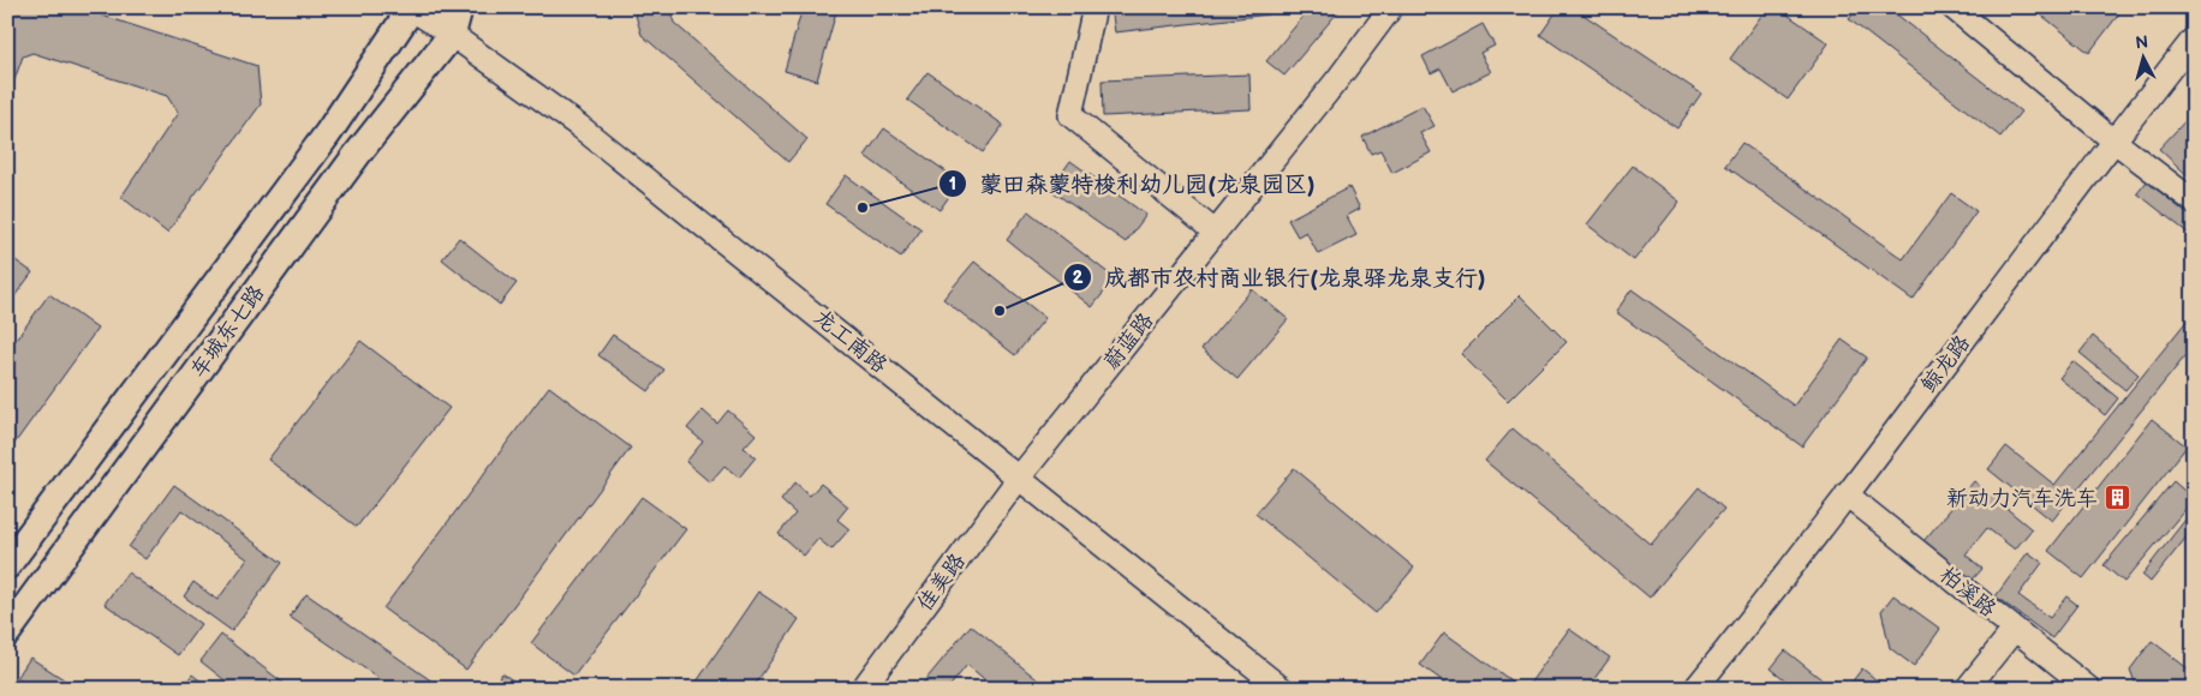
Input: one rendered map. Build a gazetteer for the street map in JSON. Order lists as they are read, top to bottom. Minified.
{"streets":{"main road":["车城东七路"],"street":["龙工南路","蔚蓝路","鲸龙路","佳美路","柏溪路"]},"crossings":[["车城东七路","龙工南路"],["龙工南路","蔚蓝路"],["龙工南路","佳美路"],["蔚蓝路","佳美路"],["鲸龙路","柏溪路"]],"places":{"other":["蒙田森蒙特梭利幼儿园(龙泉园区)","成都市农村商业银行(龙泉驿龙泉支行)"],"building":["新动力汽车洗车"]},"north":"top"}
